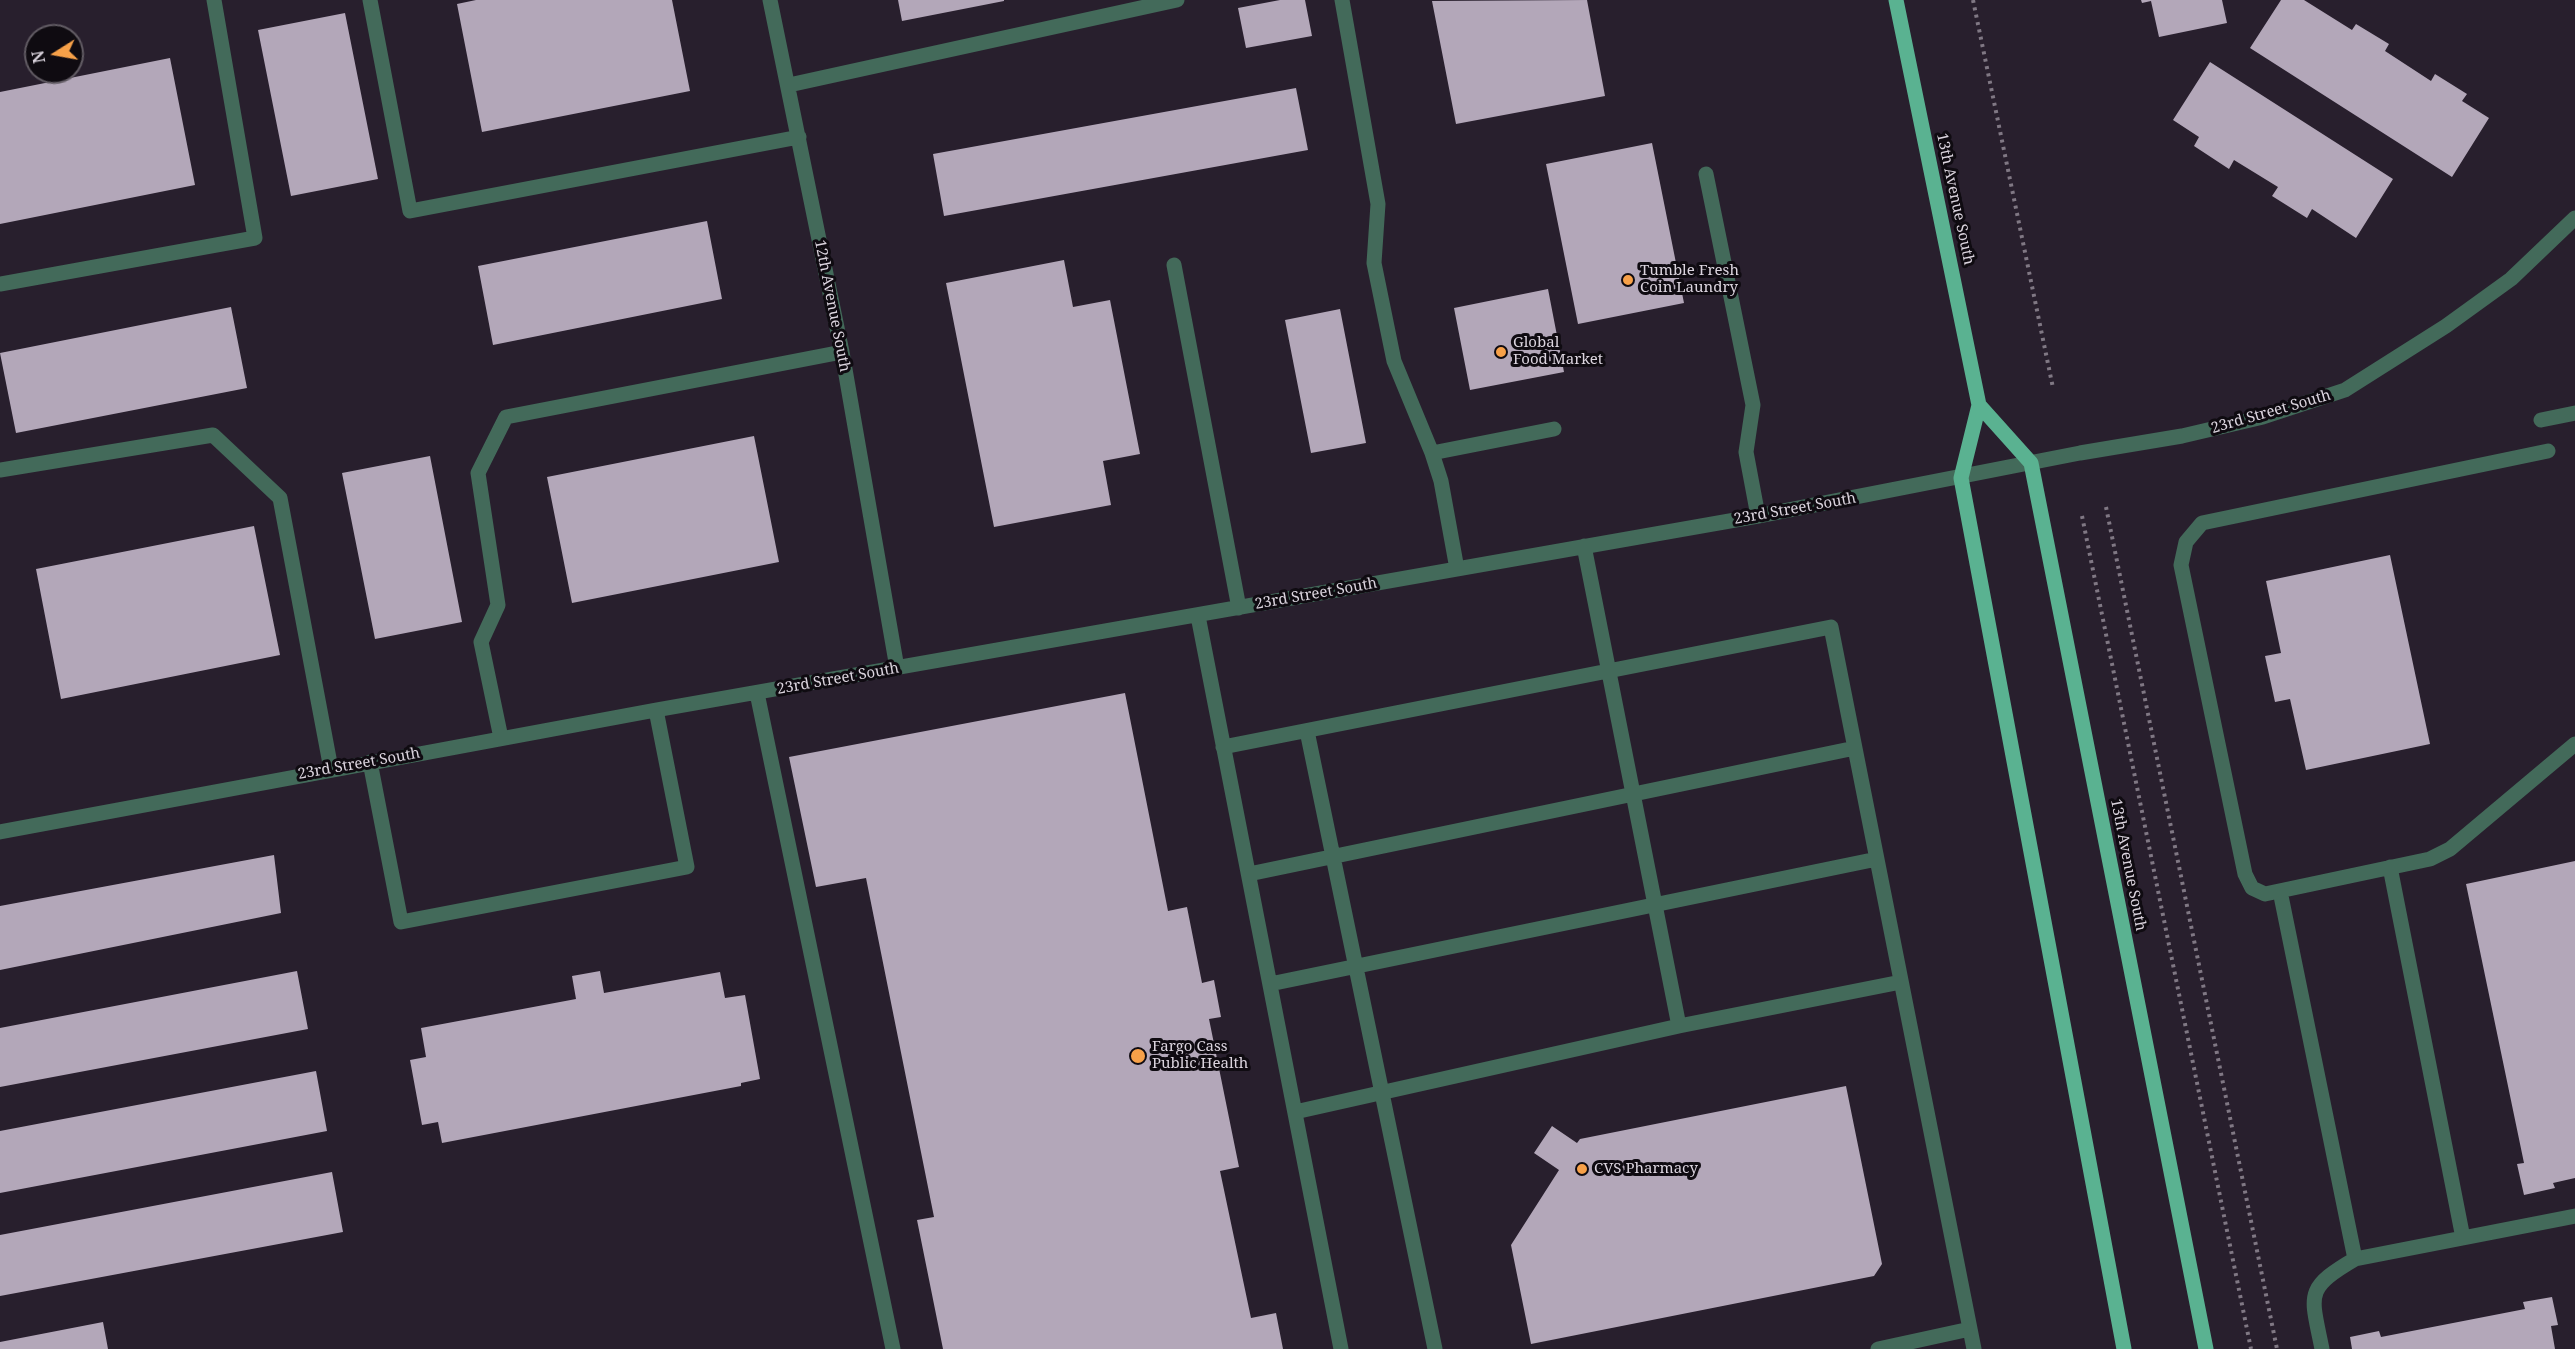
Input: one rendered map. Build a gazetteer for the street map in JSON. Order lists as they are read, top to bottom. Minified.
{"streets":{"main road":["13th Avenue South"],"street":["12th Avenue South","23rd Street South"]},"crossings":[["13th Avenue South","23rd Street South"],["12th Avenue South","23rd Street South"]],"places":["Tumble Fresh Coin Laundry","Global Food Market","Fargo Cass Public Health","CVS Pharmacy"],"north":"left"}
